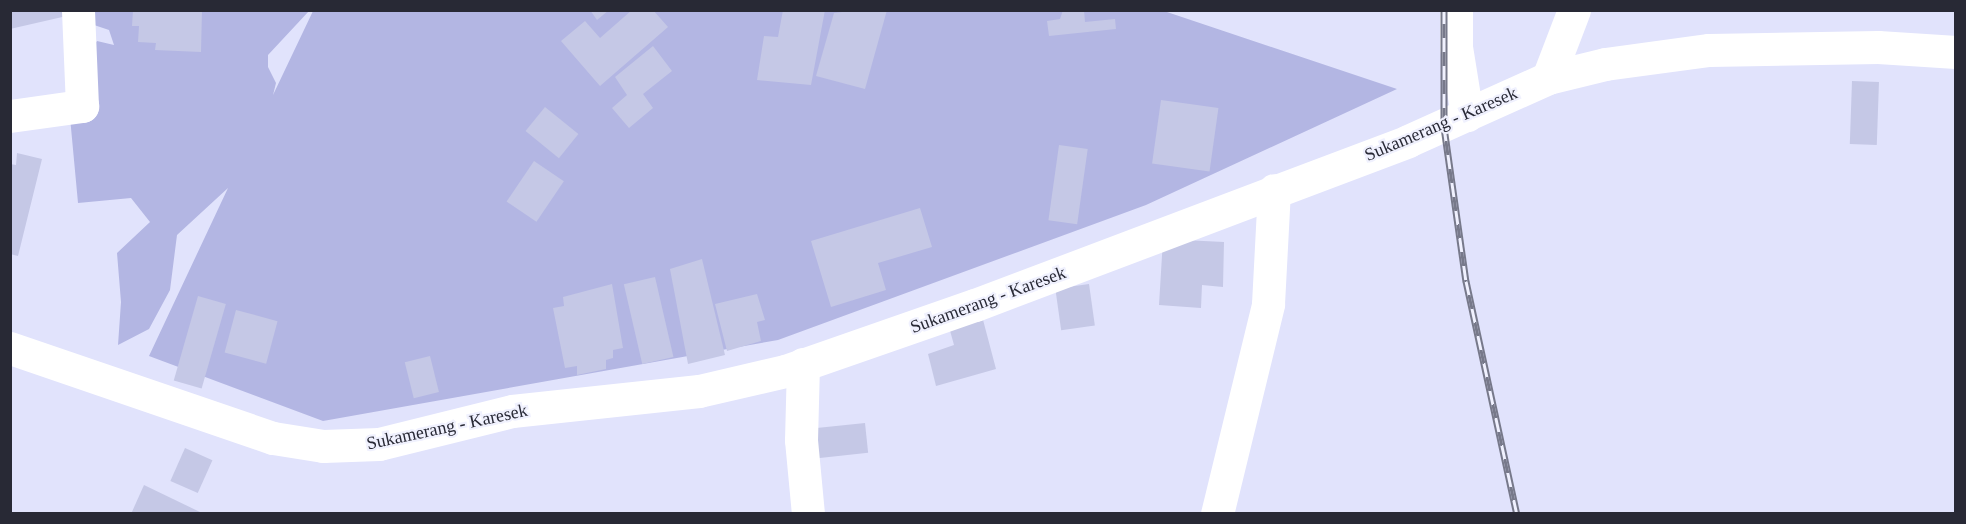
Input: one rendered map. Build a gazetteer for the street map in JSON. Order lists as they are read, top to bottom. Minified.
{"streets":{"street":["Sukamerang - Karesek"]}}
